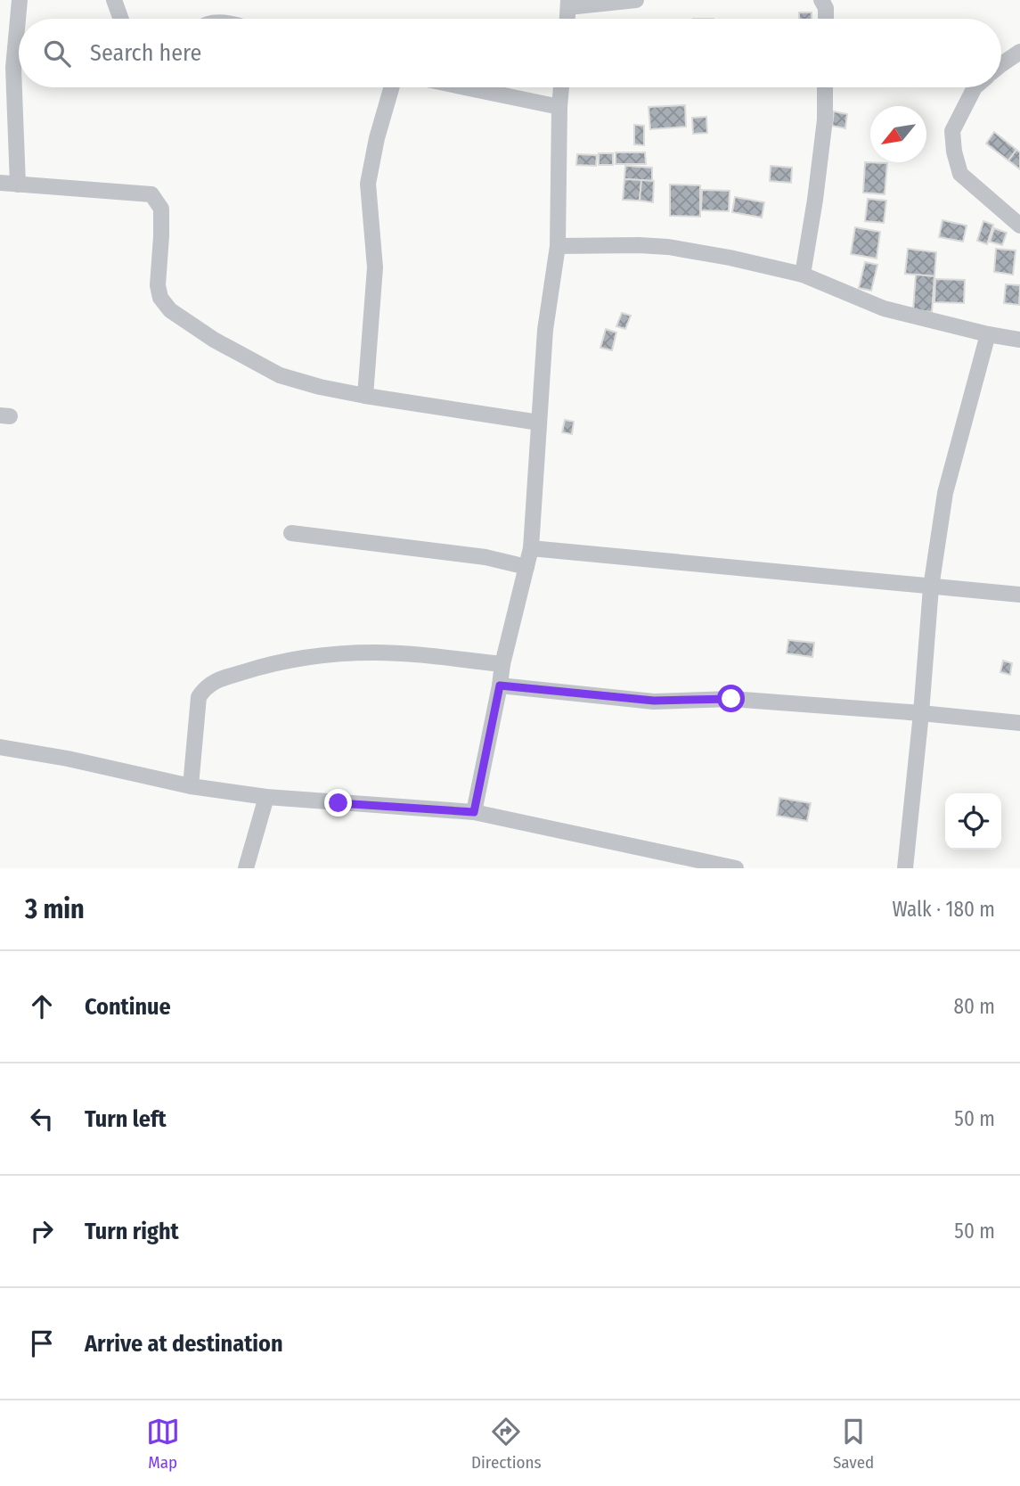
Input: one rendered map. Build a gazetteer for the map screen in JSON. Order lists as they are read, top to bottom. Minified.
{"north":"bottom left","page":{"search":"Search here","heading":["3 min","Walk · 180 m"],"list":[["Continue","80 m"],["Turn left","50 m"],["Turn right","50 m"],"Arrive at destination"],"nav":["Map","Directions","Saved"]}}
